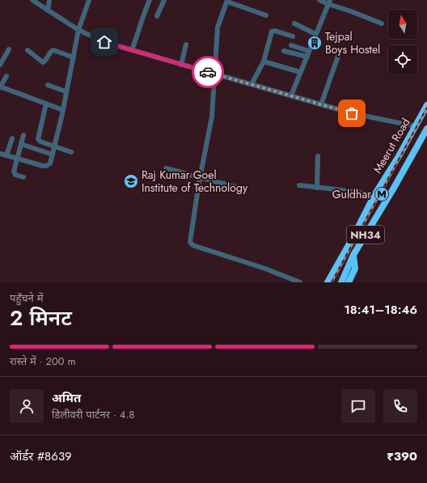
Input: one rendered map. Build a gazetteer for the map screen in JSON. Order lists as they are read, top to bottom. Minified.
{"streets":{"highway":["Meerut Road","NH34"]},"places":{"building":["Tejpal Boys Hostel"],"school or university":["Raj Kumar Goel Institute of Technology"],"metro station":["Guldhar"]},"north":"top","page":{"heading":["2 मिनट","पहुँचने में","18:41–18:46"],"panel":["अमित","डिलीवरी पार्टनर · 4.8","ऑर्डर #8639","₹390"],"bar":"रास्ते में · 200 m"}}
